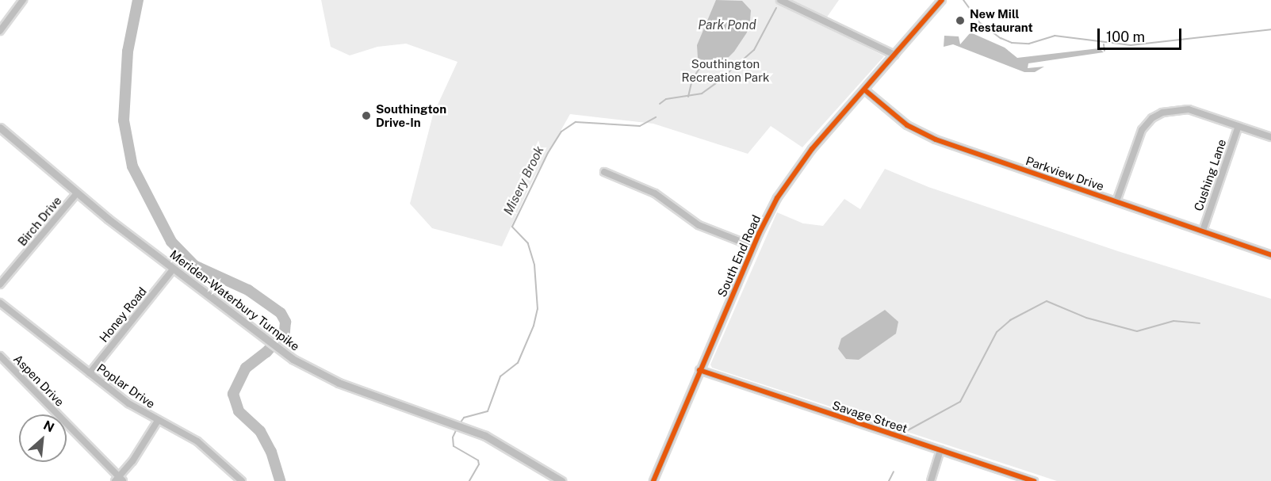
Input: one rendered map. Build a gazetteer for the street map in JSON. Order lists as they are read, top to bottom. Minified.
{"streets":{"main road":["Meriden-Waterbury Turnpike"],"street":["Parkview Drive","Cushing Lane","Birch Drive","South End Road","Honey Road","Aspen Drive","Poplar Drive","Savage Street"]},"crossings":[["Parkview Drive","Cushing Lane"],["Parkview Drive","South End Road"],["Birch Drive","Meriden-Waterbury Turnpike"],["South End Road","Savage Street"],["Meriden-Waterbury Turnpike","Honey Road"],["Honey Road","Poplar Drive"]],"water":["Park Pond","Misery Brook"],"parks":["Southington Recreation Park"],"places":["New Mill Restaurant","Southington Drive-In"],"scale_bar":"100 m","north":"top right"}
